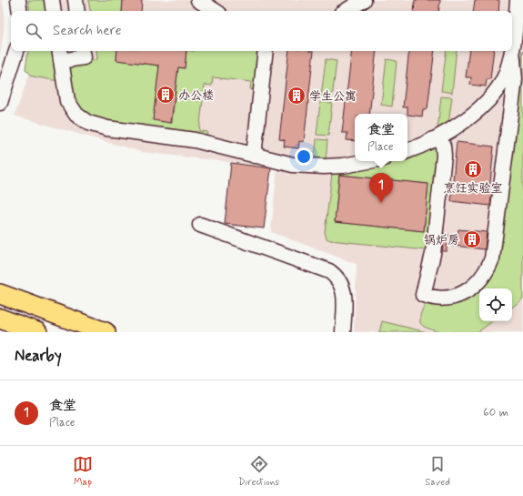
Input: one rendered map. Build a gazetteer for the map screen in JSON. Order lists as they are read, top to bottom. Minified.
{"places":{"building":["办公楼","学生公寓","烹饪实验室","锅炉房"]},"page":{"search":"Search here","popup":["食堂","Place"],"pins":"1","heading":"Nearby","list":[{"mark":"1","name":"食堂","note":"Place","value":"60 m"}],"nav":["Map","Directions","Saved"]}}
